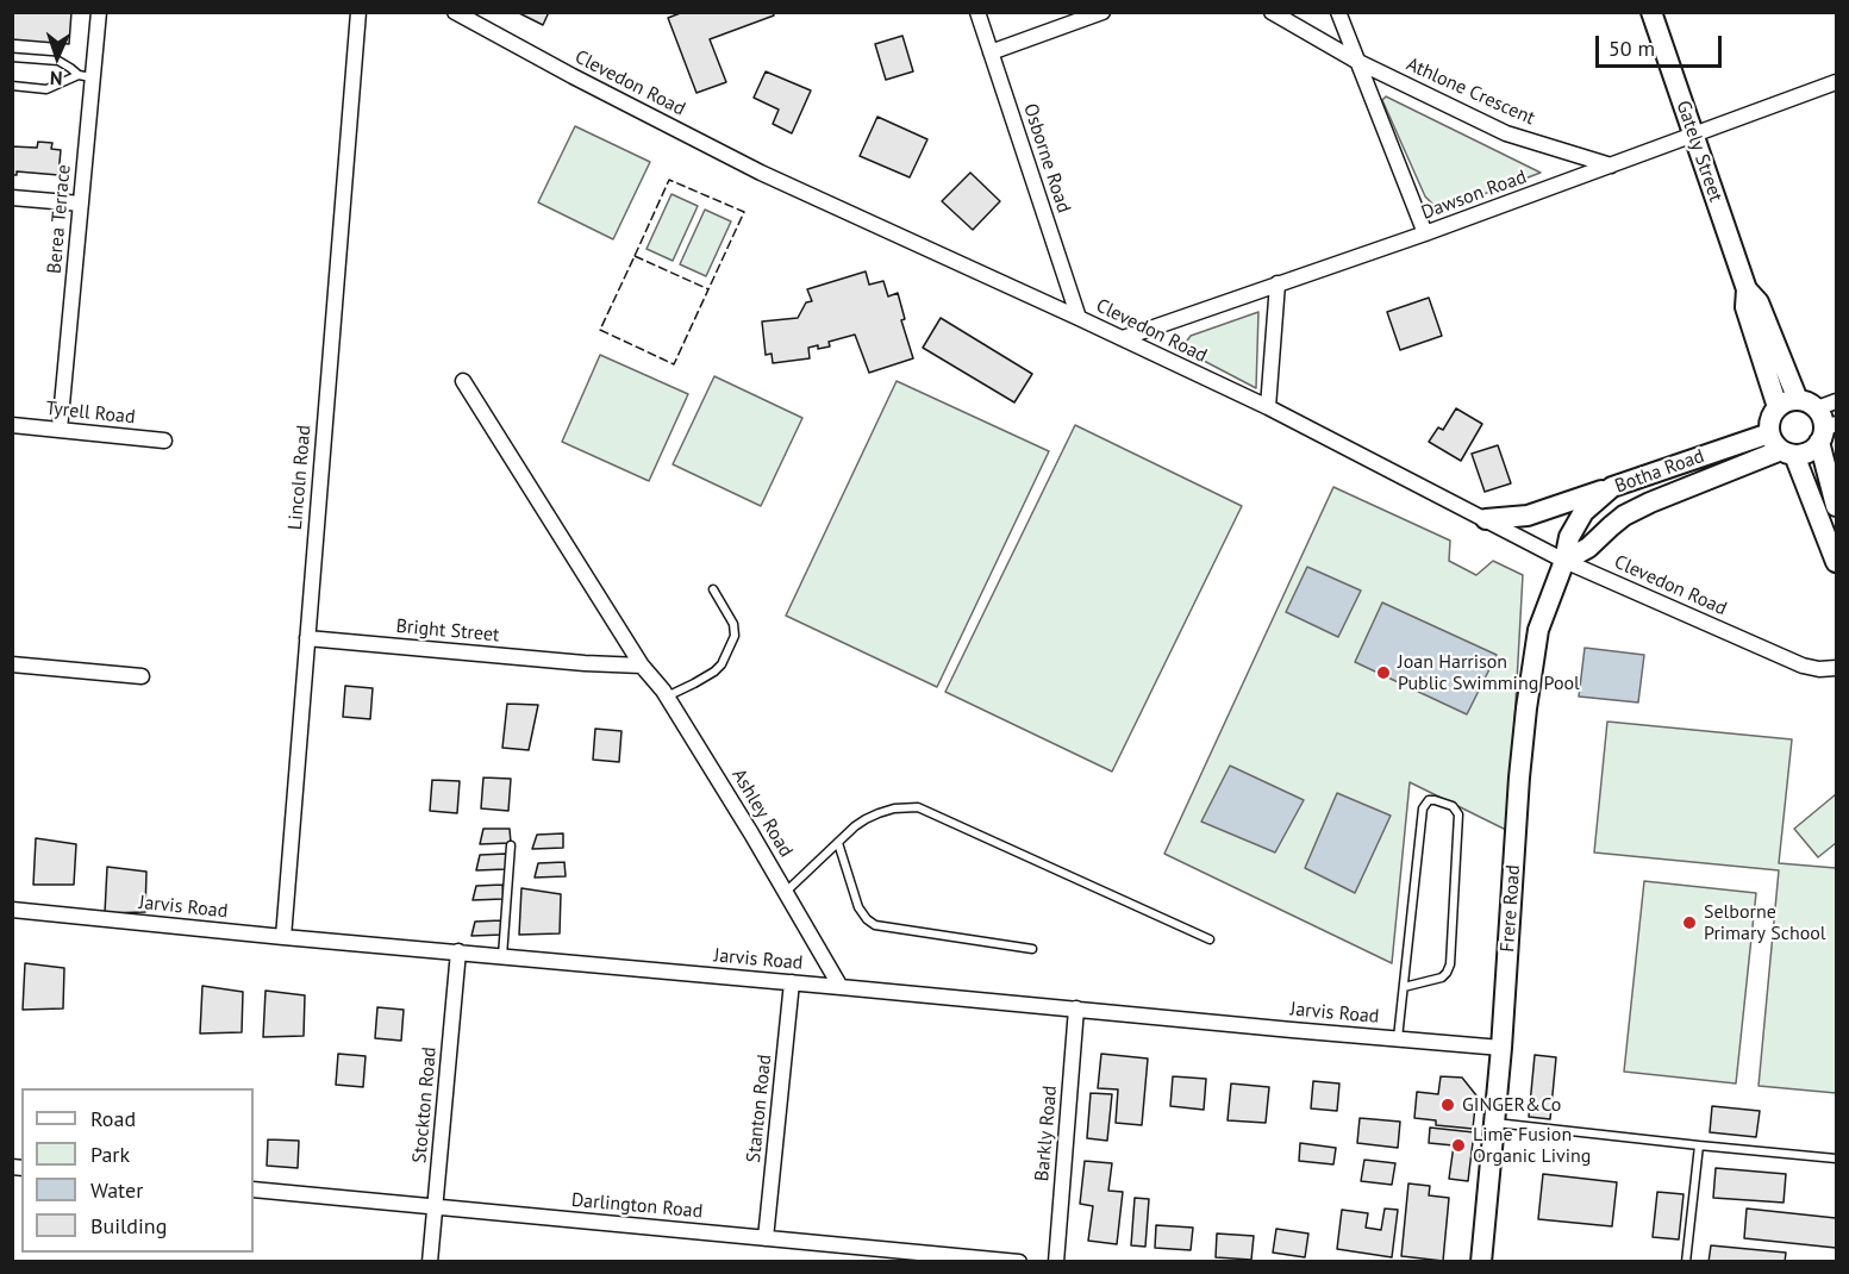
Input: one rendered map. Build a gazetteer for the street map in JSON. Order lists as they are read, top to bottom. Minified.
{"streets":{"street":["Clevedon Road","Athlone Crescent","Gately Street","Osborne Road","Dawson Road","Berea Terrace","Tyrell Road","Botha Road","Lincoln Road","Bright Street","Ashley Road","Jarvis Road","Frere Road","Stockton Road","Stanton Road","Barkly Road","Darlington Road"]},"crossings":[["Clevedon Road","Osborne Road"],["Clevedon Road","Dawson Road"],["Clevedon Road","Botha Road"],["Clevedon Road","Frere Road"],["Athlone Crescent","Dawson Road"],["Gately Street","Dawson Road"],["Gately Street","Botha Road"],["Berea Terrace","Tyrell Road"],["Botha Road","Frere Road"],["Lincoln Road","Bright Street"],["Lincoln Road","Jarvis Road"],["Bright Street","Ashley Road"],["Ashley Road","Jarvis Road"],["Jarvis Road","Frere Road"],["Jarvis Road","Stockton Road"],["Jarvis Road","Stanton Road"],["Jarvis Road","Barkly Road"],["Stockton Road","Darlington Road"],["Stanton Road","Darlington Road"]],"places":["Joan Harrison Public Swimming Pool","Selborne Primary School","GINGER&Co","Lime Fusion Organic Living"],"legend":["Road","Park","Water","Building"],"scale_bar":"50 m","north":"bottom"}
